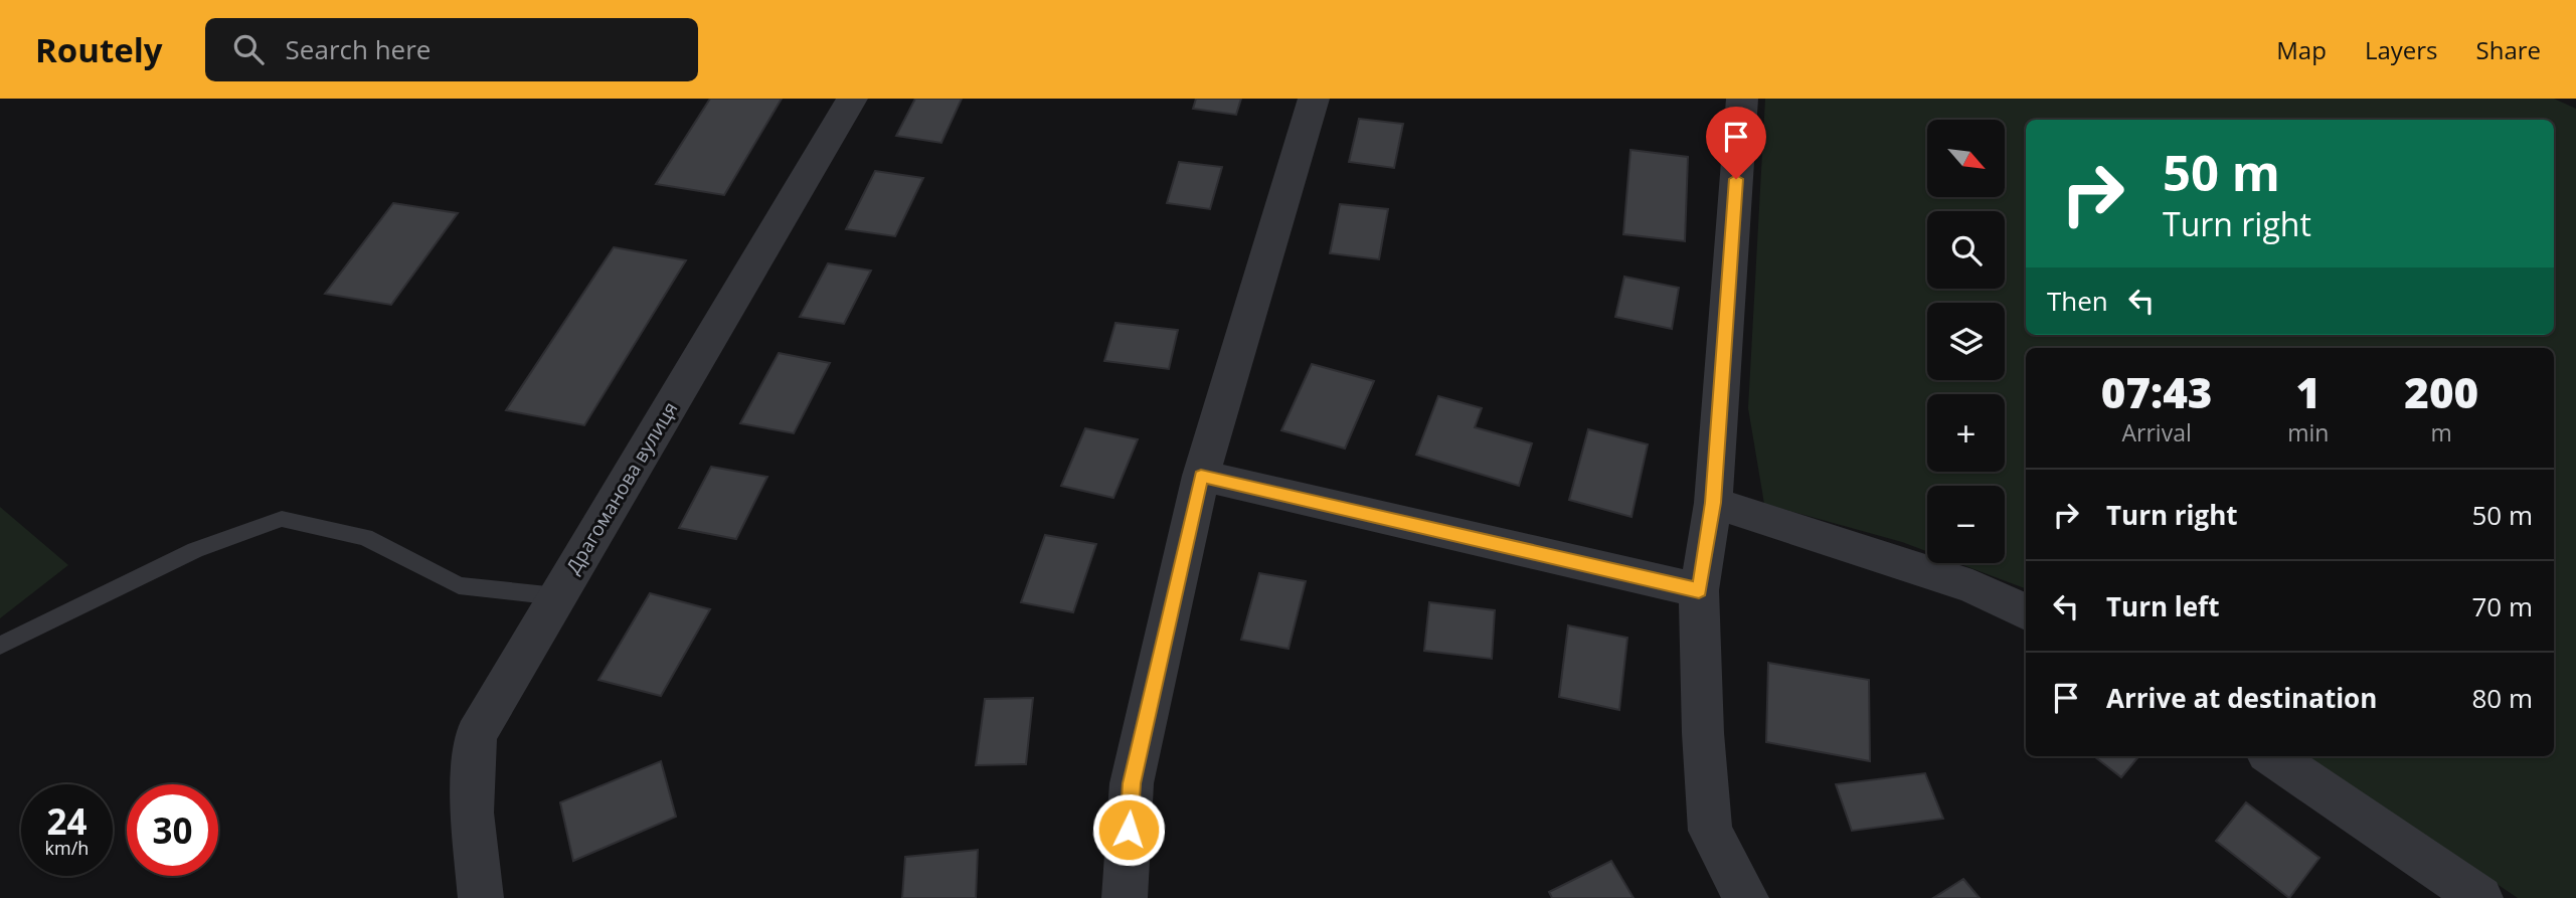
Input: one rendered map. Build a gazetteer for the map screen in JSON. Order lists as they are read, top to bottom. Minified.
{"streets":{"street":["Драгоманова вулиця"]},"north":"bottom right","page":{"header":"Routely","search":"Search here","nav":["Map","Layers","Share"],"map_buttons":["+","−"],"turn":["50 m","Turn right"],"then":"Then","eta":["07:43","Arrival","1","min","200","m"],"list":[{"name":"Turn right","value":"50 m"},{"name":"Turn left","value":"70 m"},{"name":"Arrive at destination","value":"80 m"}],"speed":"24 km/h","limit":"30"}}
